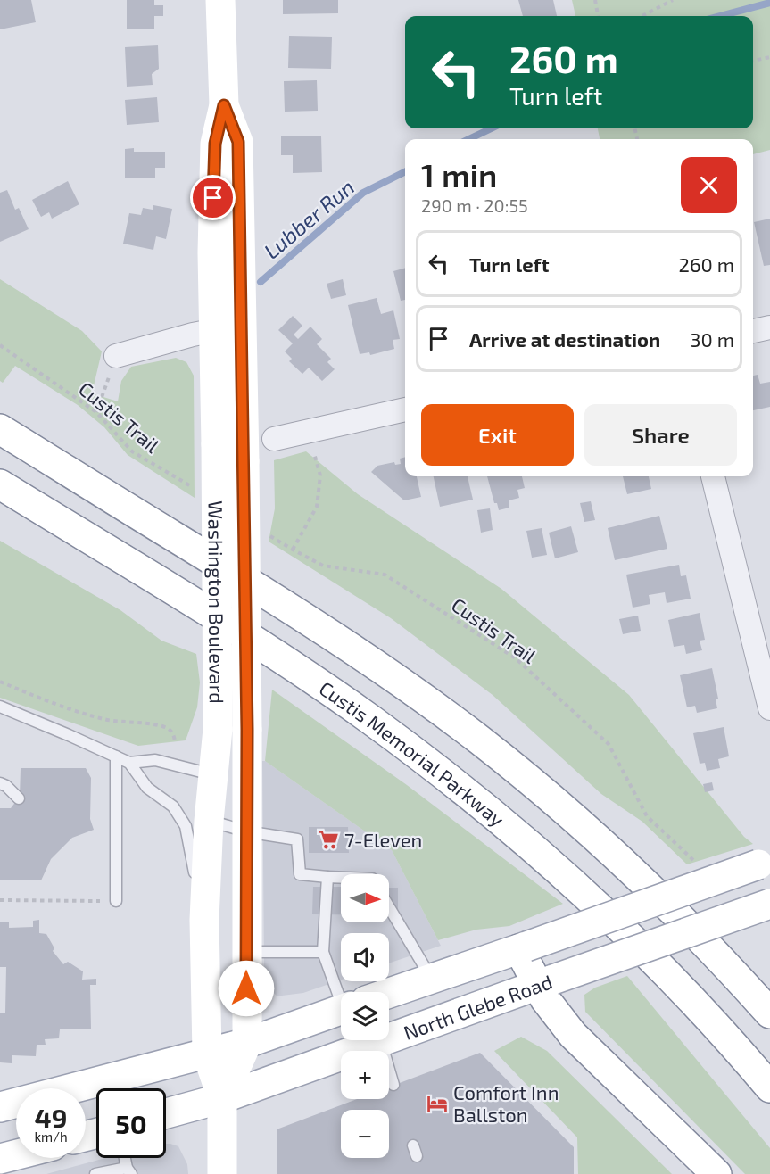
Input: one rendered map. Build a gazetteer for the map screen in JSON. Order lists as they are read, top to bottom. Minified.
{"streets":{"main road":["Washington Boulevard","Custis Memorial Parkway","North Glebe Road"],"path":["Custis Trail"]},"crossings":[["Washington Boulevard","North Glebe Road"]],"water":["Lubber Run"],"places":{"supermarket":["7-Eleven"],"hotel":["Comfort Inn Ballston"]},"north":"right","page":{"turn":["260 m","Turn left"],"heading":["1 min","290 m · 20:55"],"list":[{"name":"Turn left","value":"260 m"},{"name":"Arrive at destination","value":"30 m"}],"buttons":["Exit","Share"],"map_buttons":["+","−"],"speed":"49 km/h","limit":"50"}}
